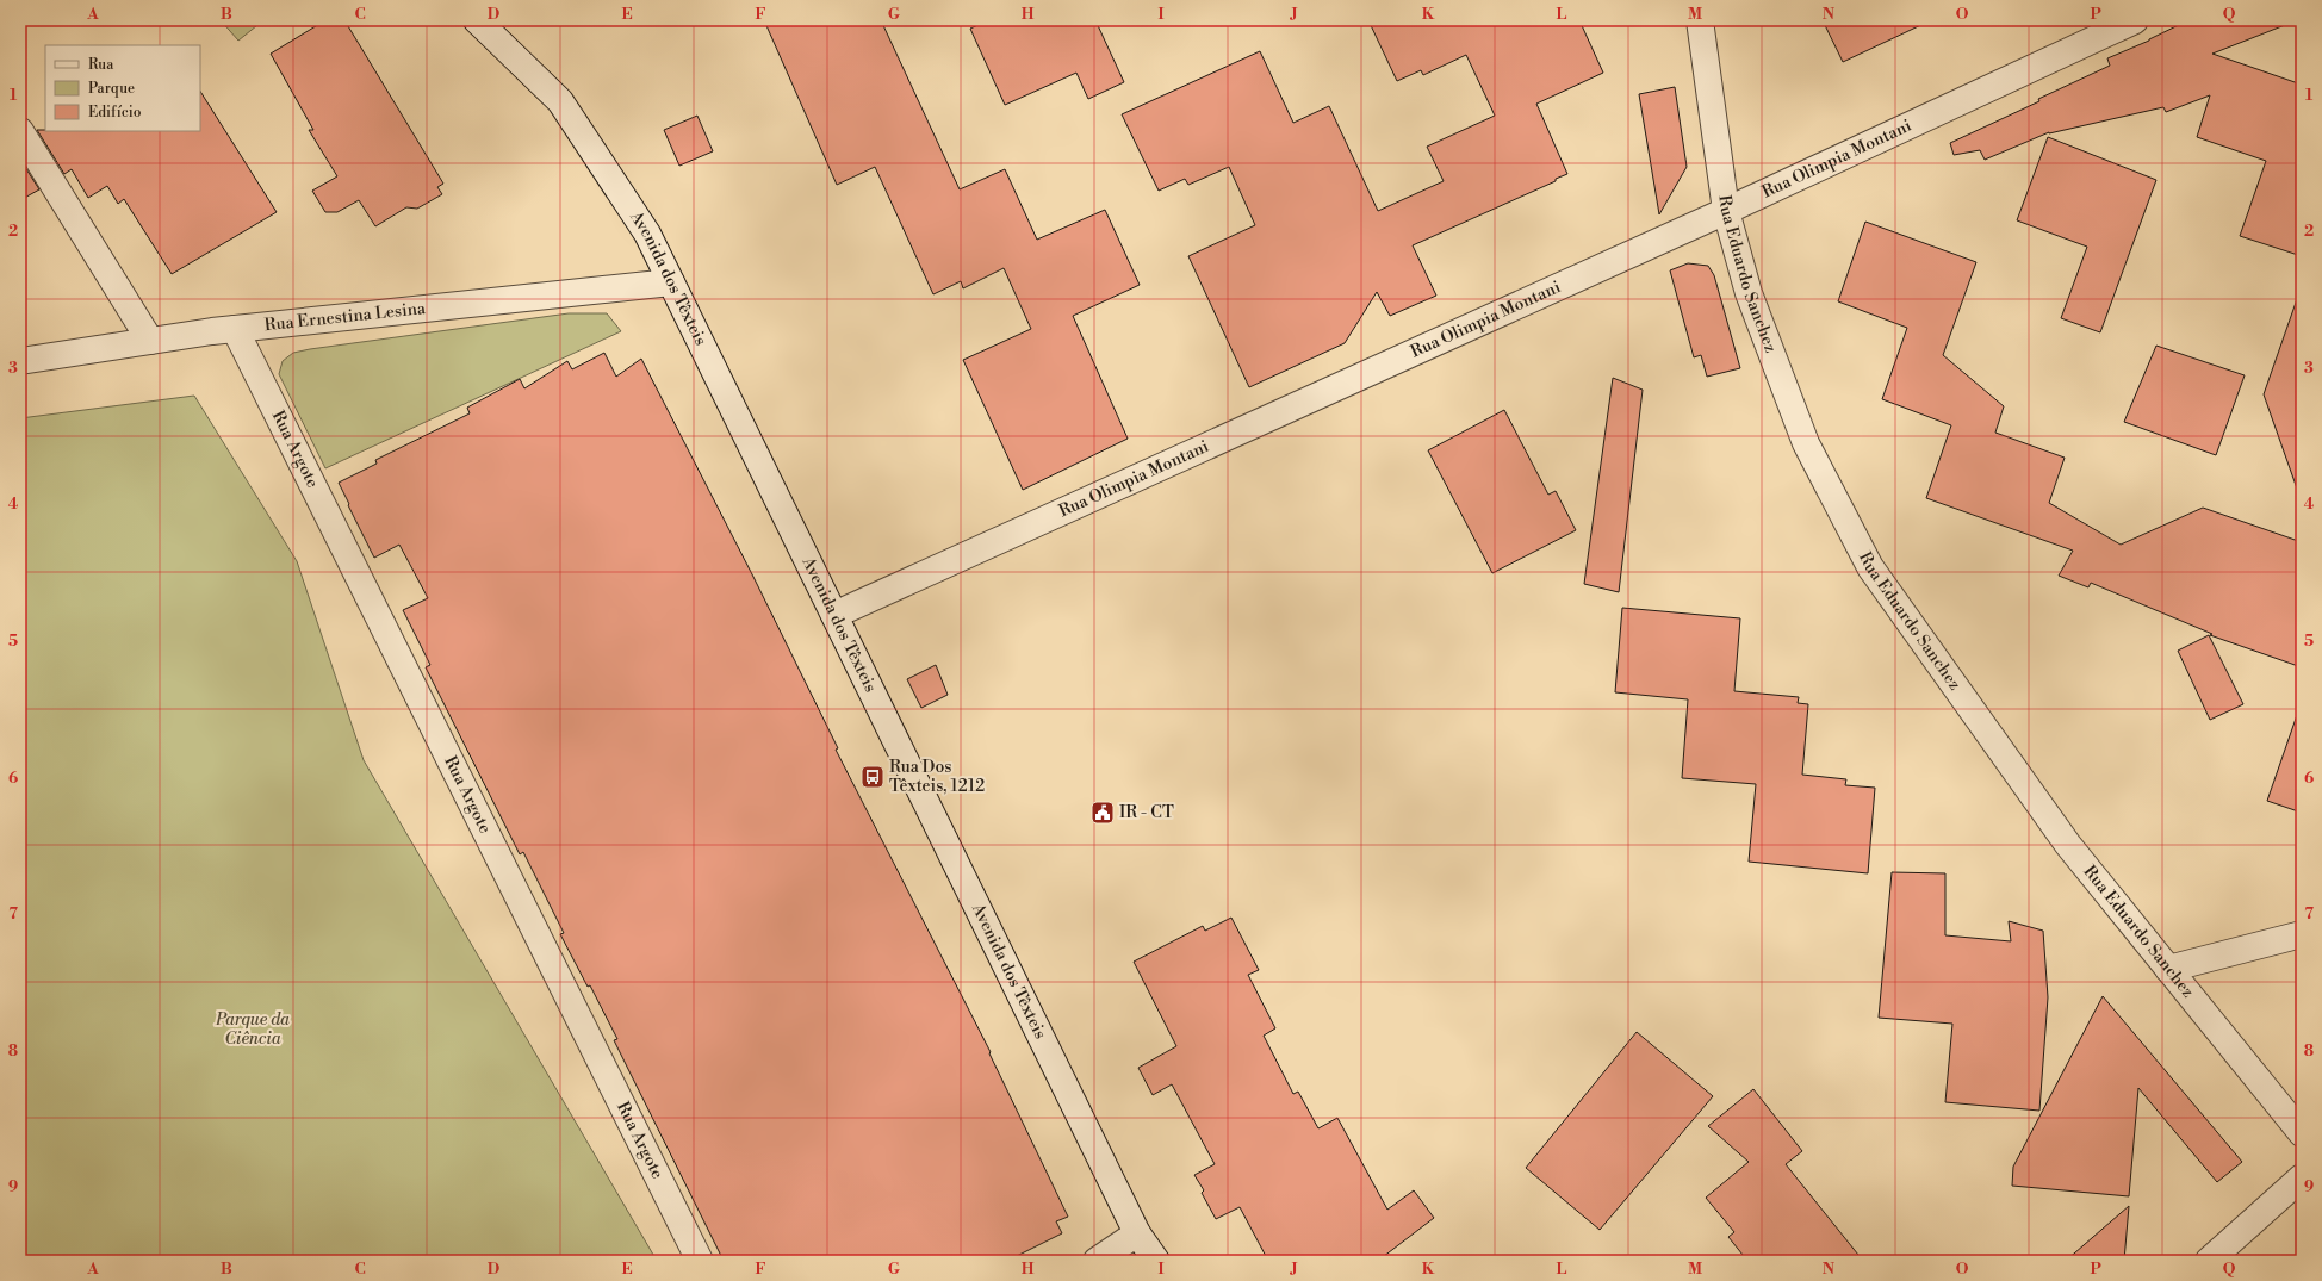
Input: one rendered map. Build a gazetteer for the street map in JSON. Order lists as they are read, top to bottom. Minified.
{"streets":{"street":["Rua Olimpia Montani","Rua Eduardo Sanchez","Avenida dos Têxteis","Rua Ernestina Lesina","Rua Argote"]},"crossings":[["Rua Olimpia Montani","Rua Eduardo Sanchez"],["Rua Olimpia Montani","Avenida dos Têxteis"],["Avenida dos Têxteis","Rua Ernestina Lesina"],["Rua Ernestina Lesina","Rua Argote"]],"parks":["Parque da Ciência"],"places":{"bus stop":["Rua Dos Têxteis, 1212"],"public building":["IR - CT"]},"legend":["Rua","Parque","Edifício"],"grid":{"columns":["A","B","C","D","E","F","G","H","I","J","K","L","M","N","O","P","Q"],"rows":["1","2","3","4","5","6","7","8","9"]}}
